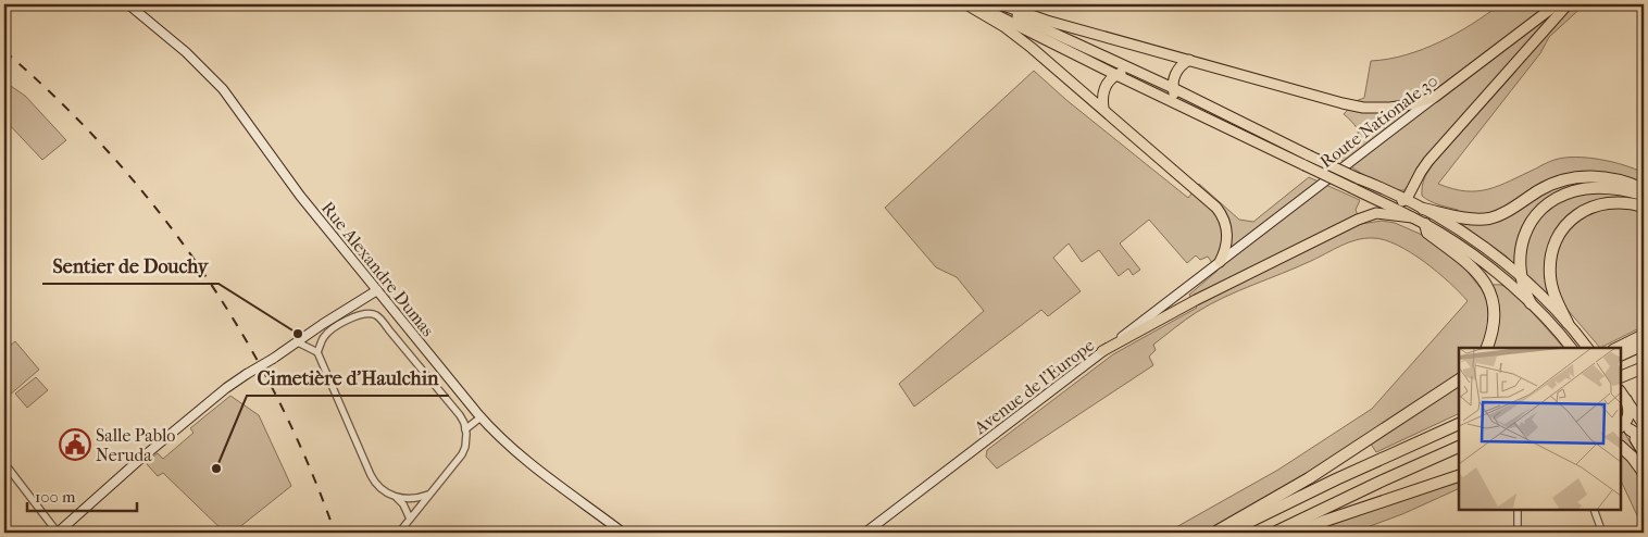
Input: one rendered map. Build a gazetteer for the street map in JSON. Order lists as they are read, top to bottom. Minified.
{"streets":{"main road":["Route Nationale 30"],"street":["Rue Alexandre Dumas","Avenue de l'Europe"]},"crossings":[["Route Nationale 30","Avenue de l'Europe"]],"places":{"other":["Sentier de Douchy","Cimetière d'Haulchin"],"public building":["Salle Pablo Neruda"]},"scale_bar":"100 m"}
